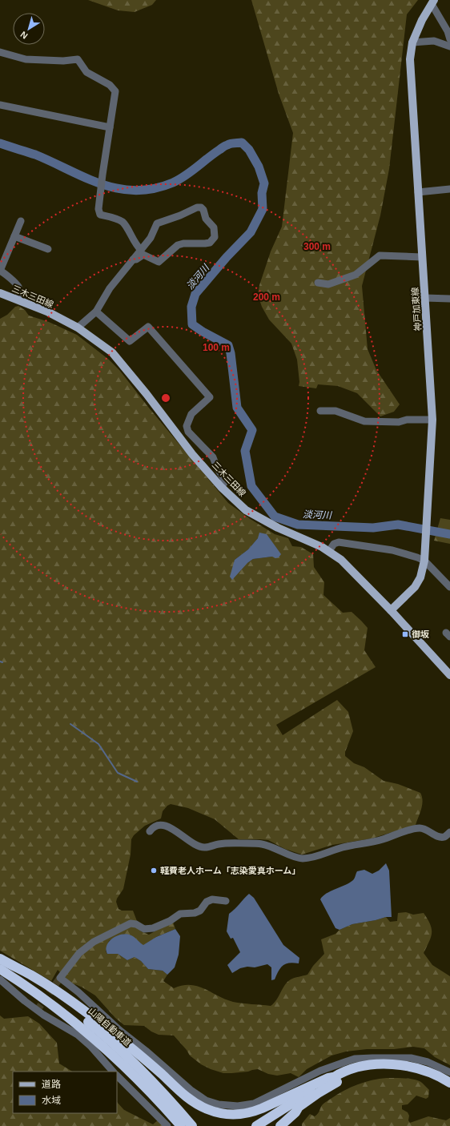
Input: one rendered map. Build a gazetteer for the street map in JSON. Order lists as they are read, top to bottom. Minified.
{"streets":{"highway":["山陽自動車道"],"main road":["三木三田線","神戸加東線"]},"crossings":[["三木三田線","神戸加東線"]],"water":["淡河川"],"places":{"transit":["御坂"],"other":["軽費老人ホーム「志染愛真ホーム」"]},"legend":["道路","水域"],"north":"bottom left","rings":["300 m","200 m","100 m"]}
